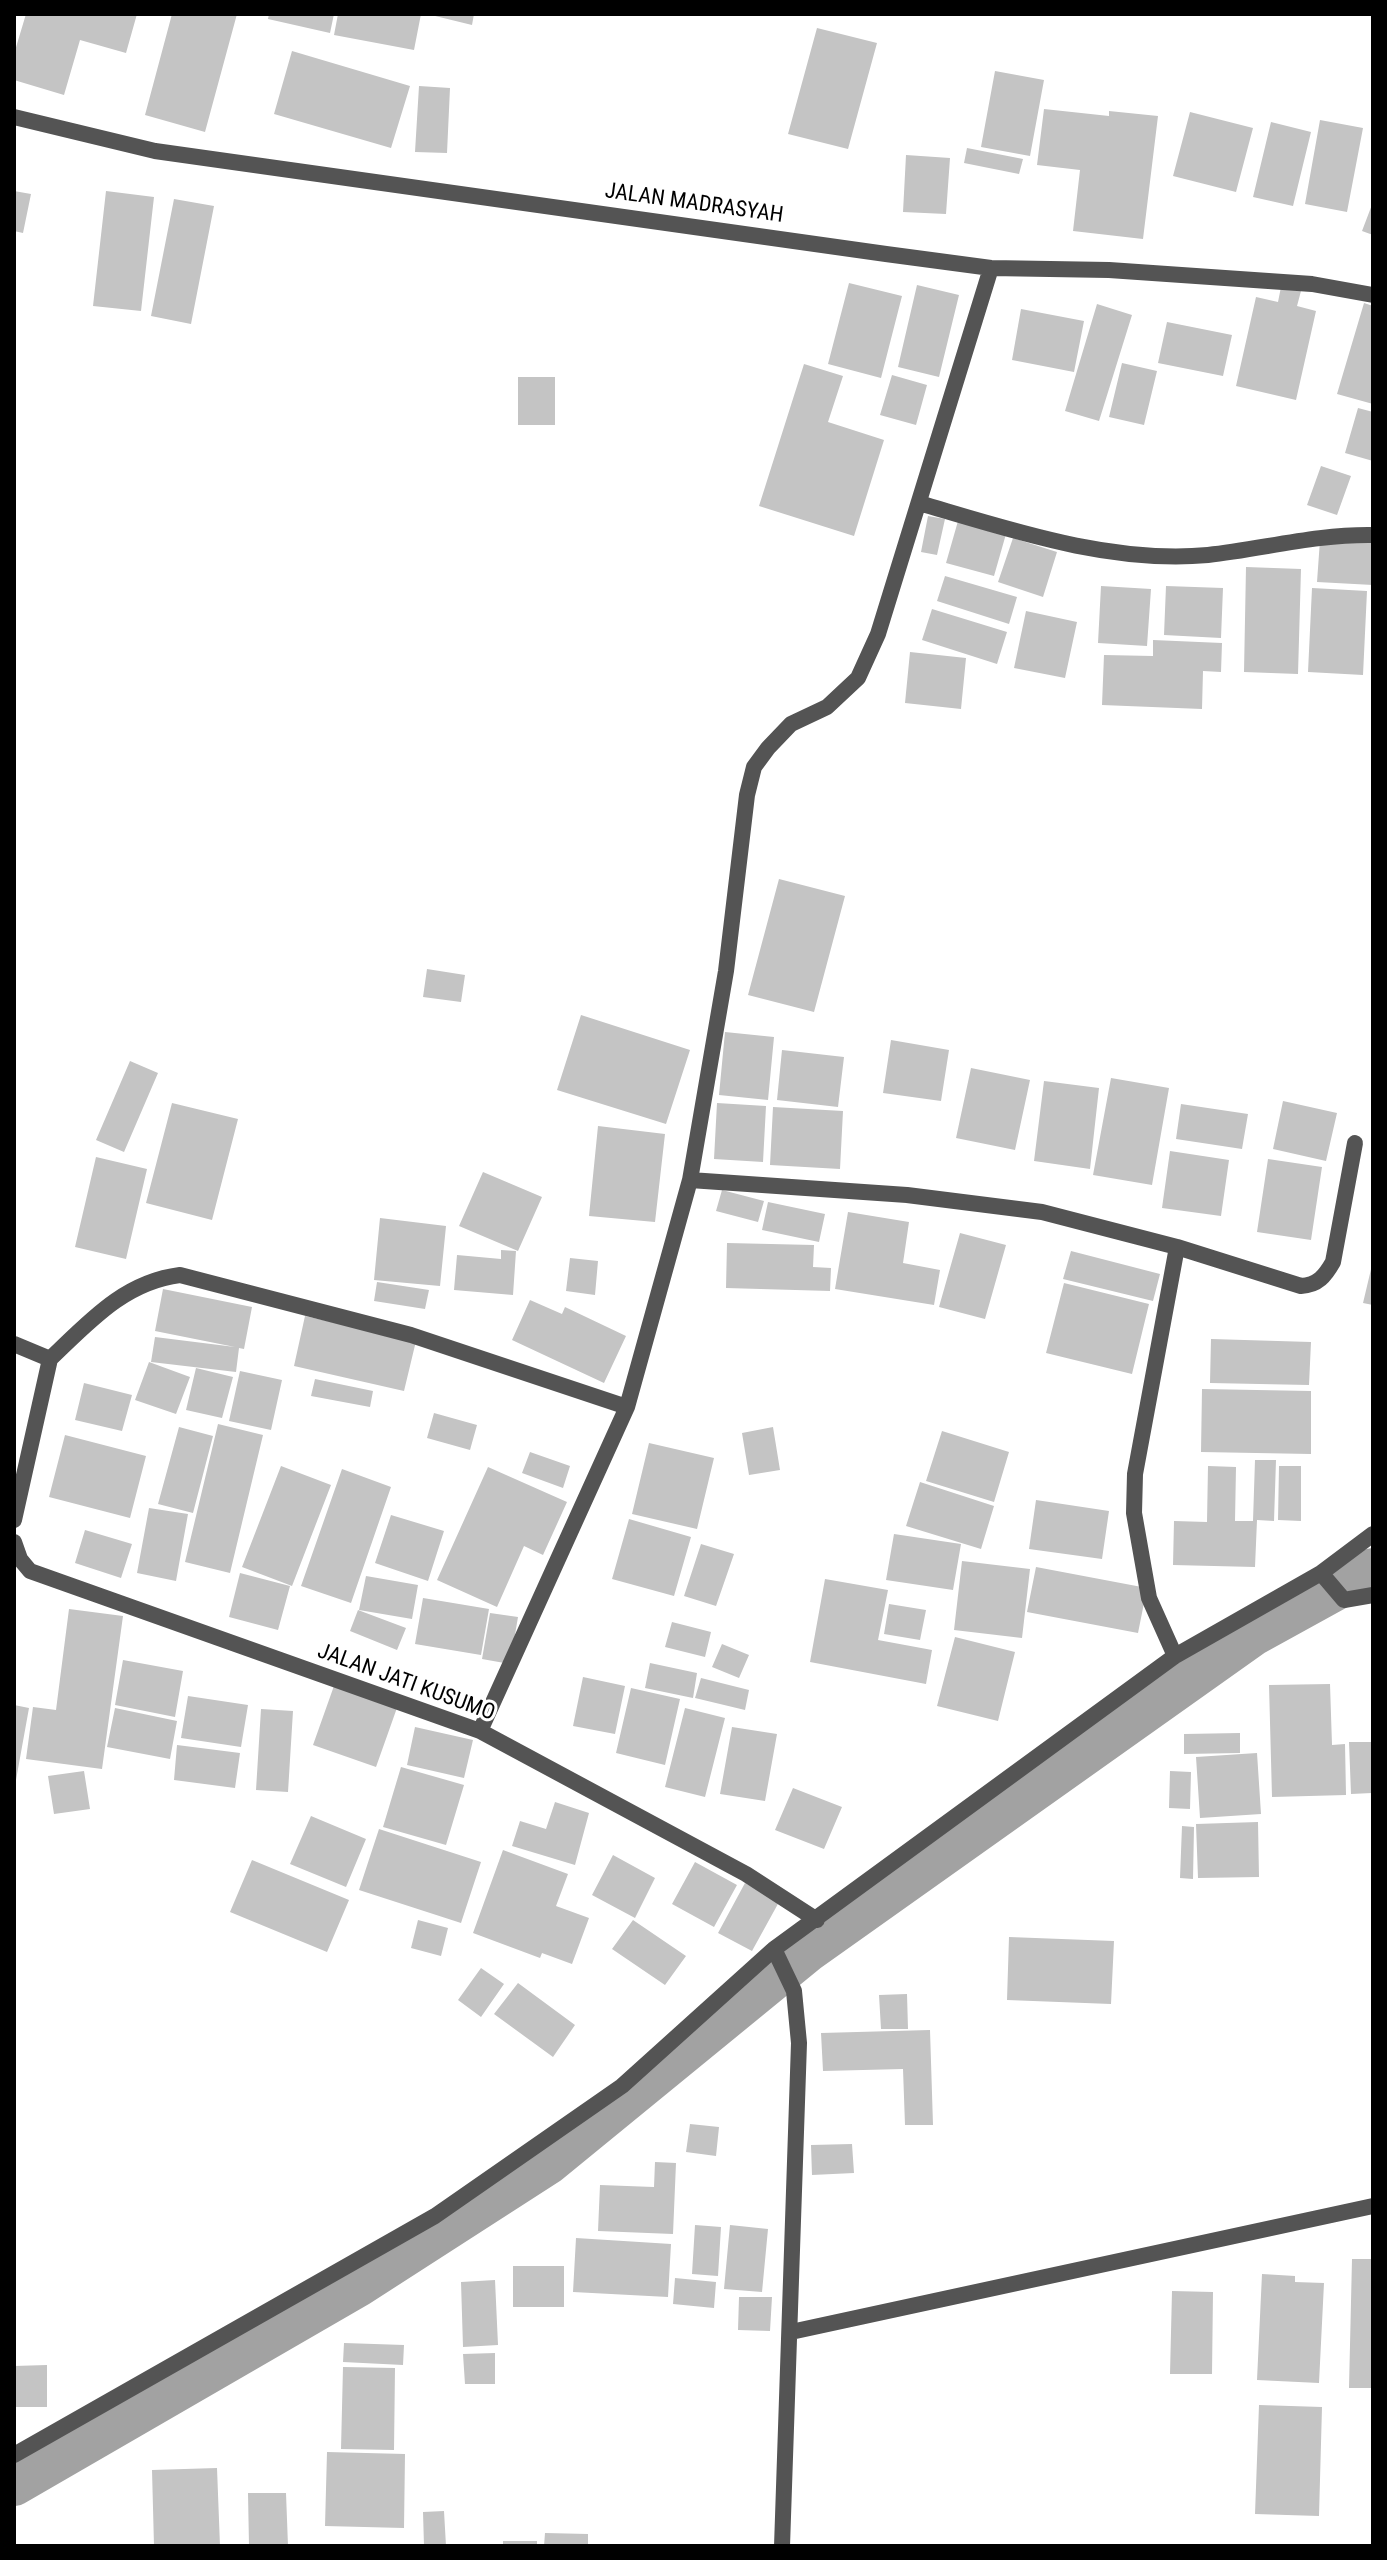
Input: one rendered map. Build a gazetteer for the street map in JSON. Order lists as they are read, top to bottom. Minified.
{"streets":{"street":["JALAN MADRASYAH","JALAN JATI KUSUMO"]}}
